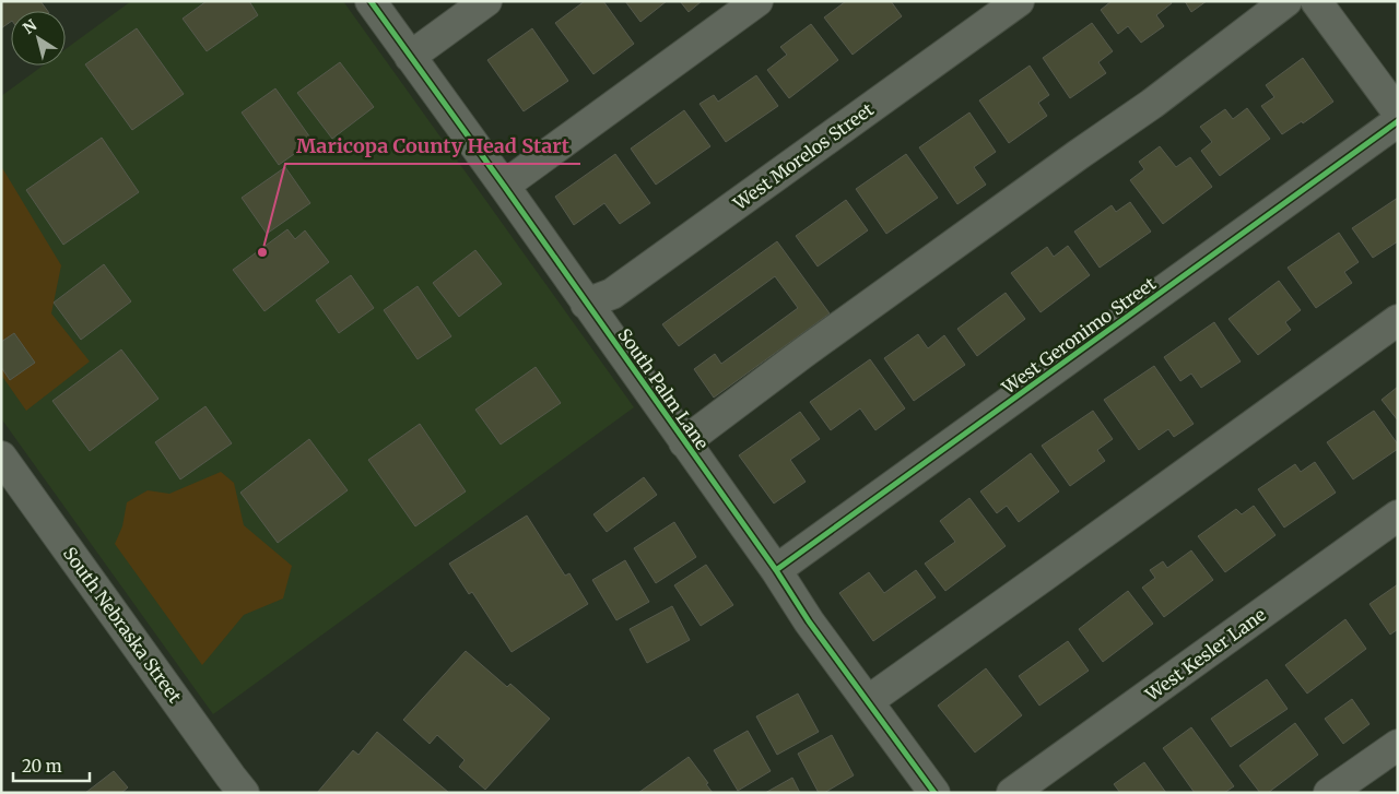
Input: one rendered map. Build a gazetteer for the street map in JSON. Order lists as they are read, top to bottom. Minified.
{"streets":{"street":["West Morelos Street","West Geronimo Street","South Palm Lane","South Nebraska Street","West Kesler Lane"]},"crossings":[["West Morelos Street","South Palm Lane"],["West Geronimo Street","South Palm Lane"]],"places":["Maricopa County Head Start"],"scale_bar":"20 m","north":"top left"}
